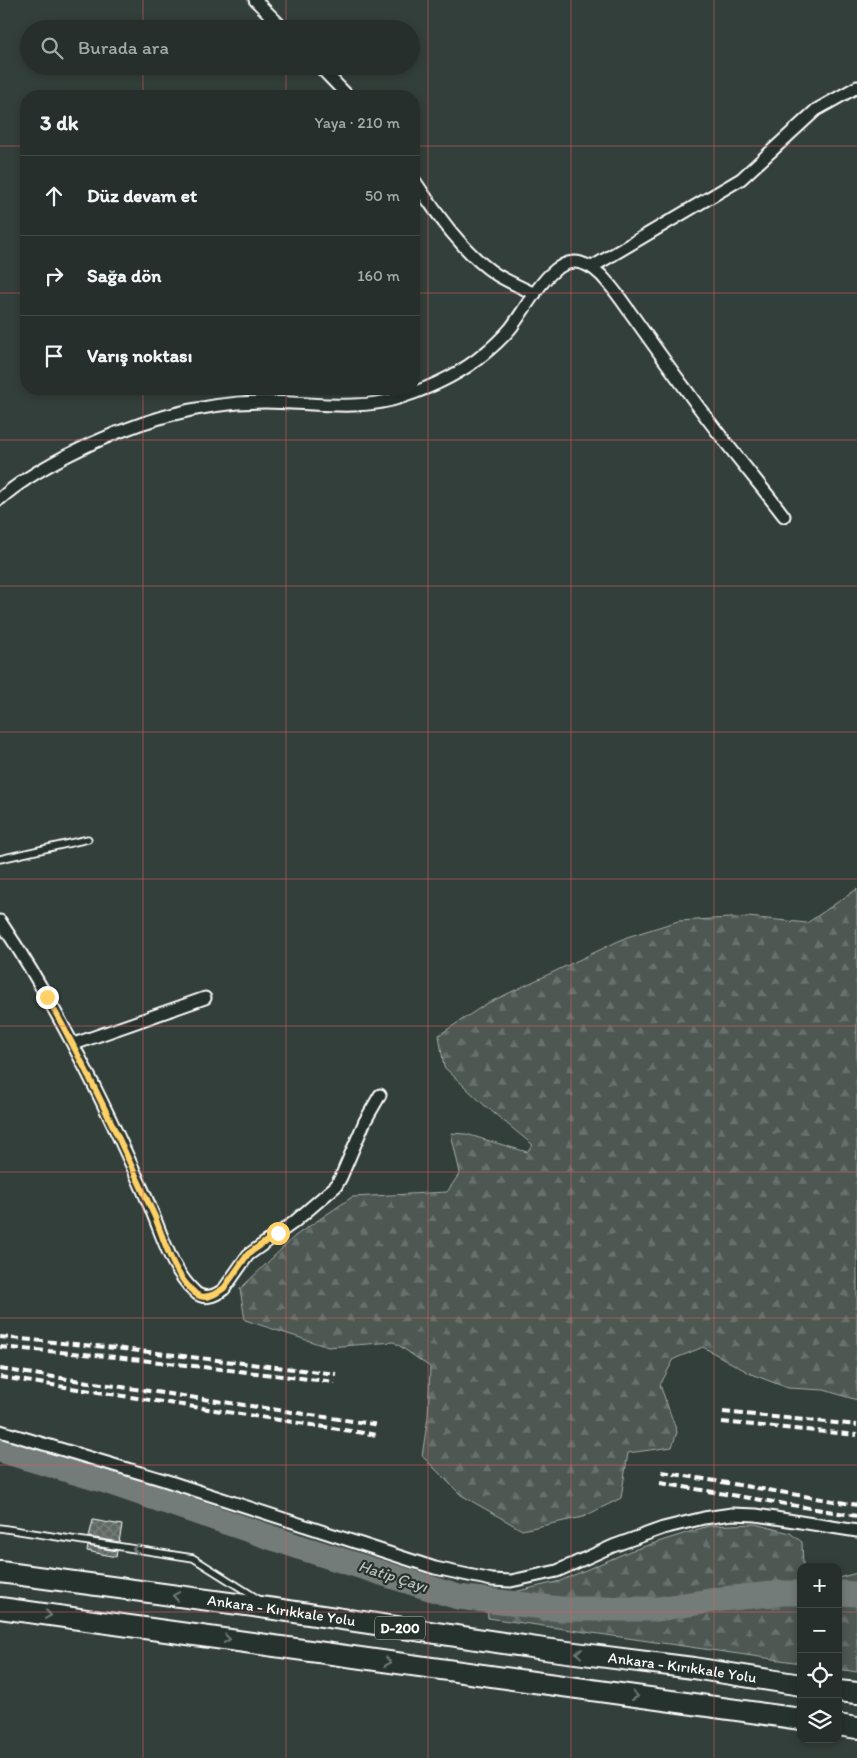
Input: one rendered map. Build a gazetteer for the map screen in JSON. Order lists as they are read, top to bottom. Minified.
{"streets":{"highway":["Ankara - Kırıkkale Yolu","D-200"]},"water":["Hatip Çayı"],"page":{"search":"Burada ara","heading":["3 dk","Yaya · 210 m"],"list":[["Düz devam et","50 m"],["Sağa dön","160 m"],"Varış noktası"],"map_buttons":["+","−"]}}
